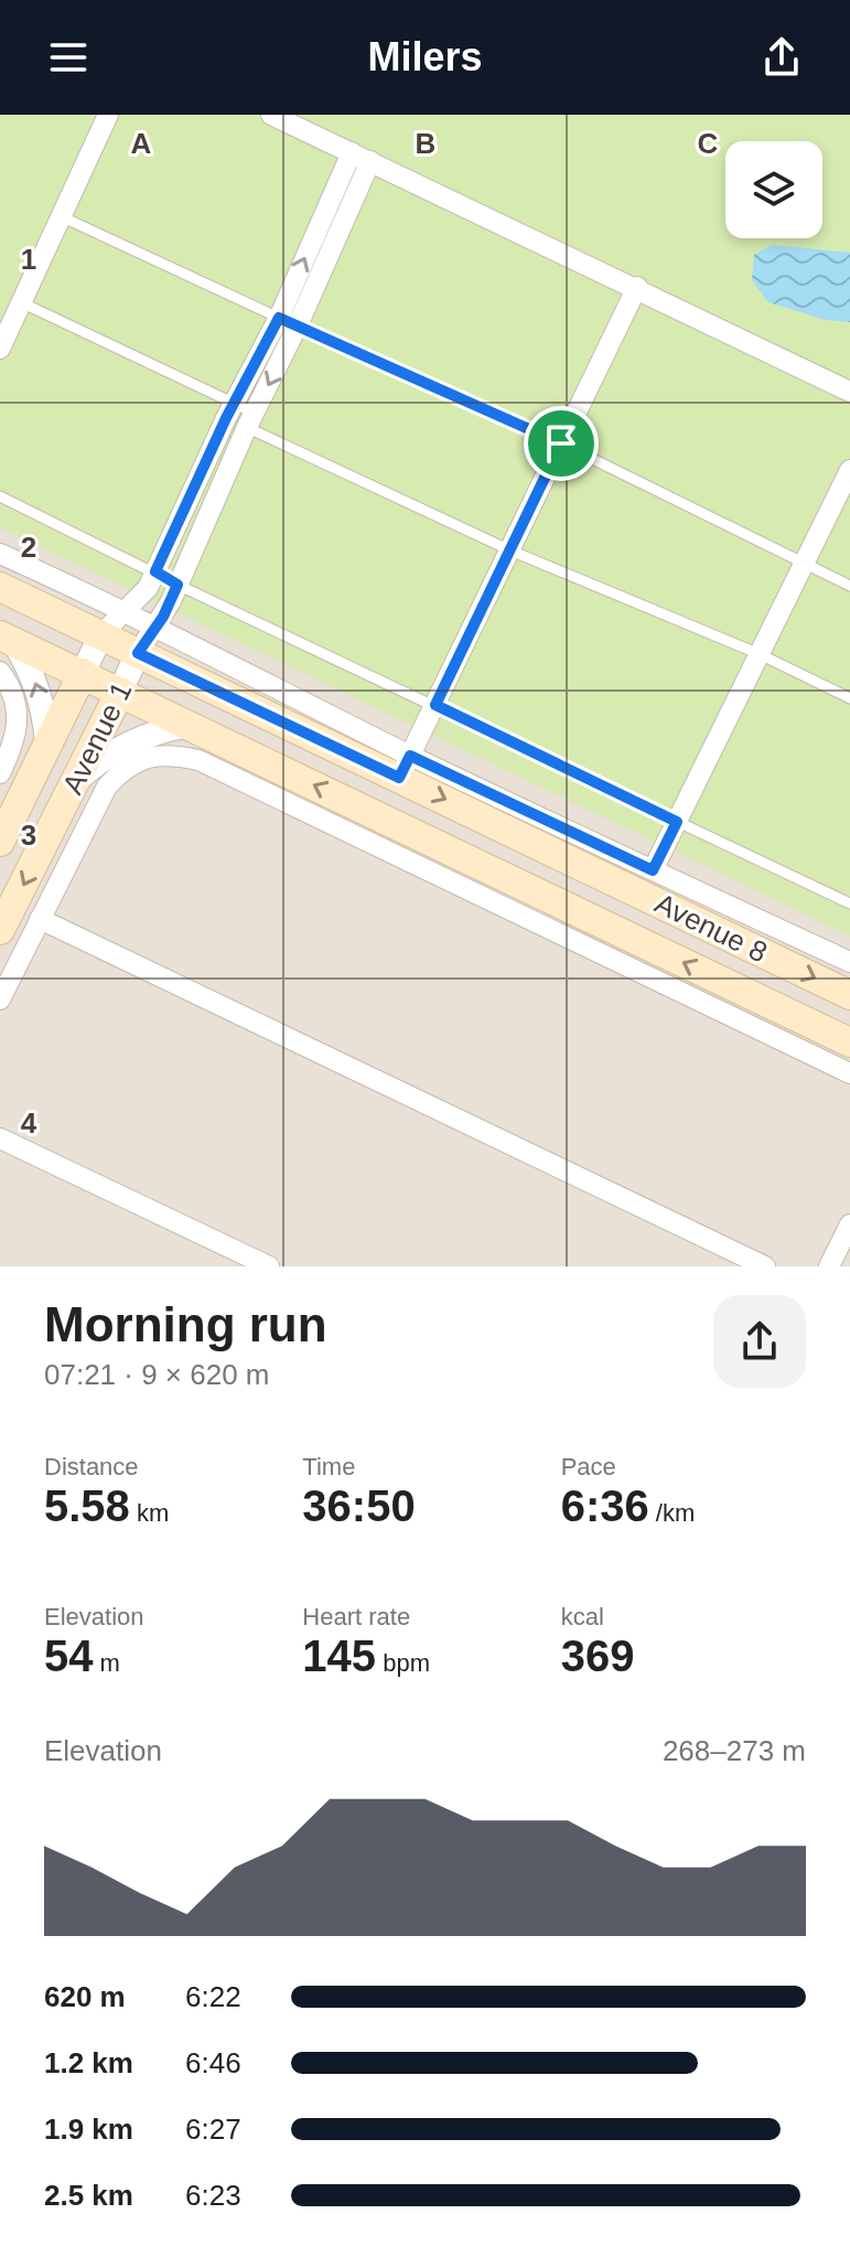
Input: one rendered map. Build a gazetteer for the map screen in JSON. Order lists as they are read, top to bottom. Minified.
{"streets":{"main road":["Avenue 1","Avenue 8"]},"crossings":[["Avenue 1","Avenue 8"]],"page":{"header":"Milers","heading":["Morning run","07:21 · 9 × 620 m"],"stats":[["Distance","5.58 km"],["Time","36:50"],["Pace","6:36 /km"],["Elevation","54 m"],["Heart rate","145 bpm"],["kcal","369"]],"chart":["Elevation","268–273 m"],"list":[{"name":"620 m","note":"6:22"},{"name":"1.2 km","note":"6:46"},{"name":"1.9 km","note":"6:27"},{"name":"2.5 km","note":"6:23"}]},"grid":{"columns":["A","B","C"],"rows":["1","2","3","4"]}}
